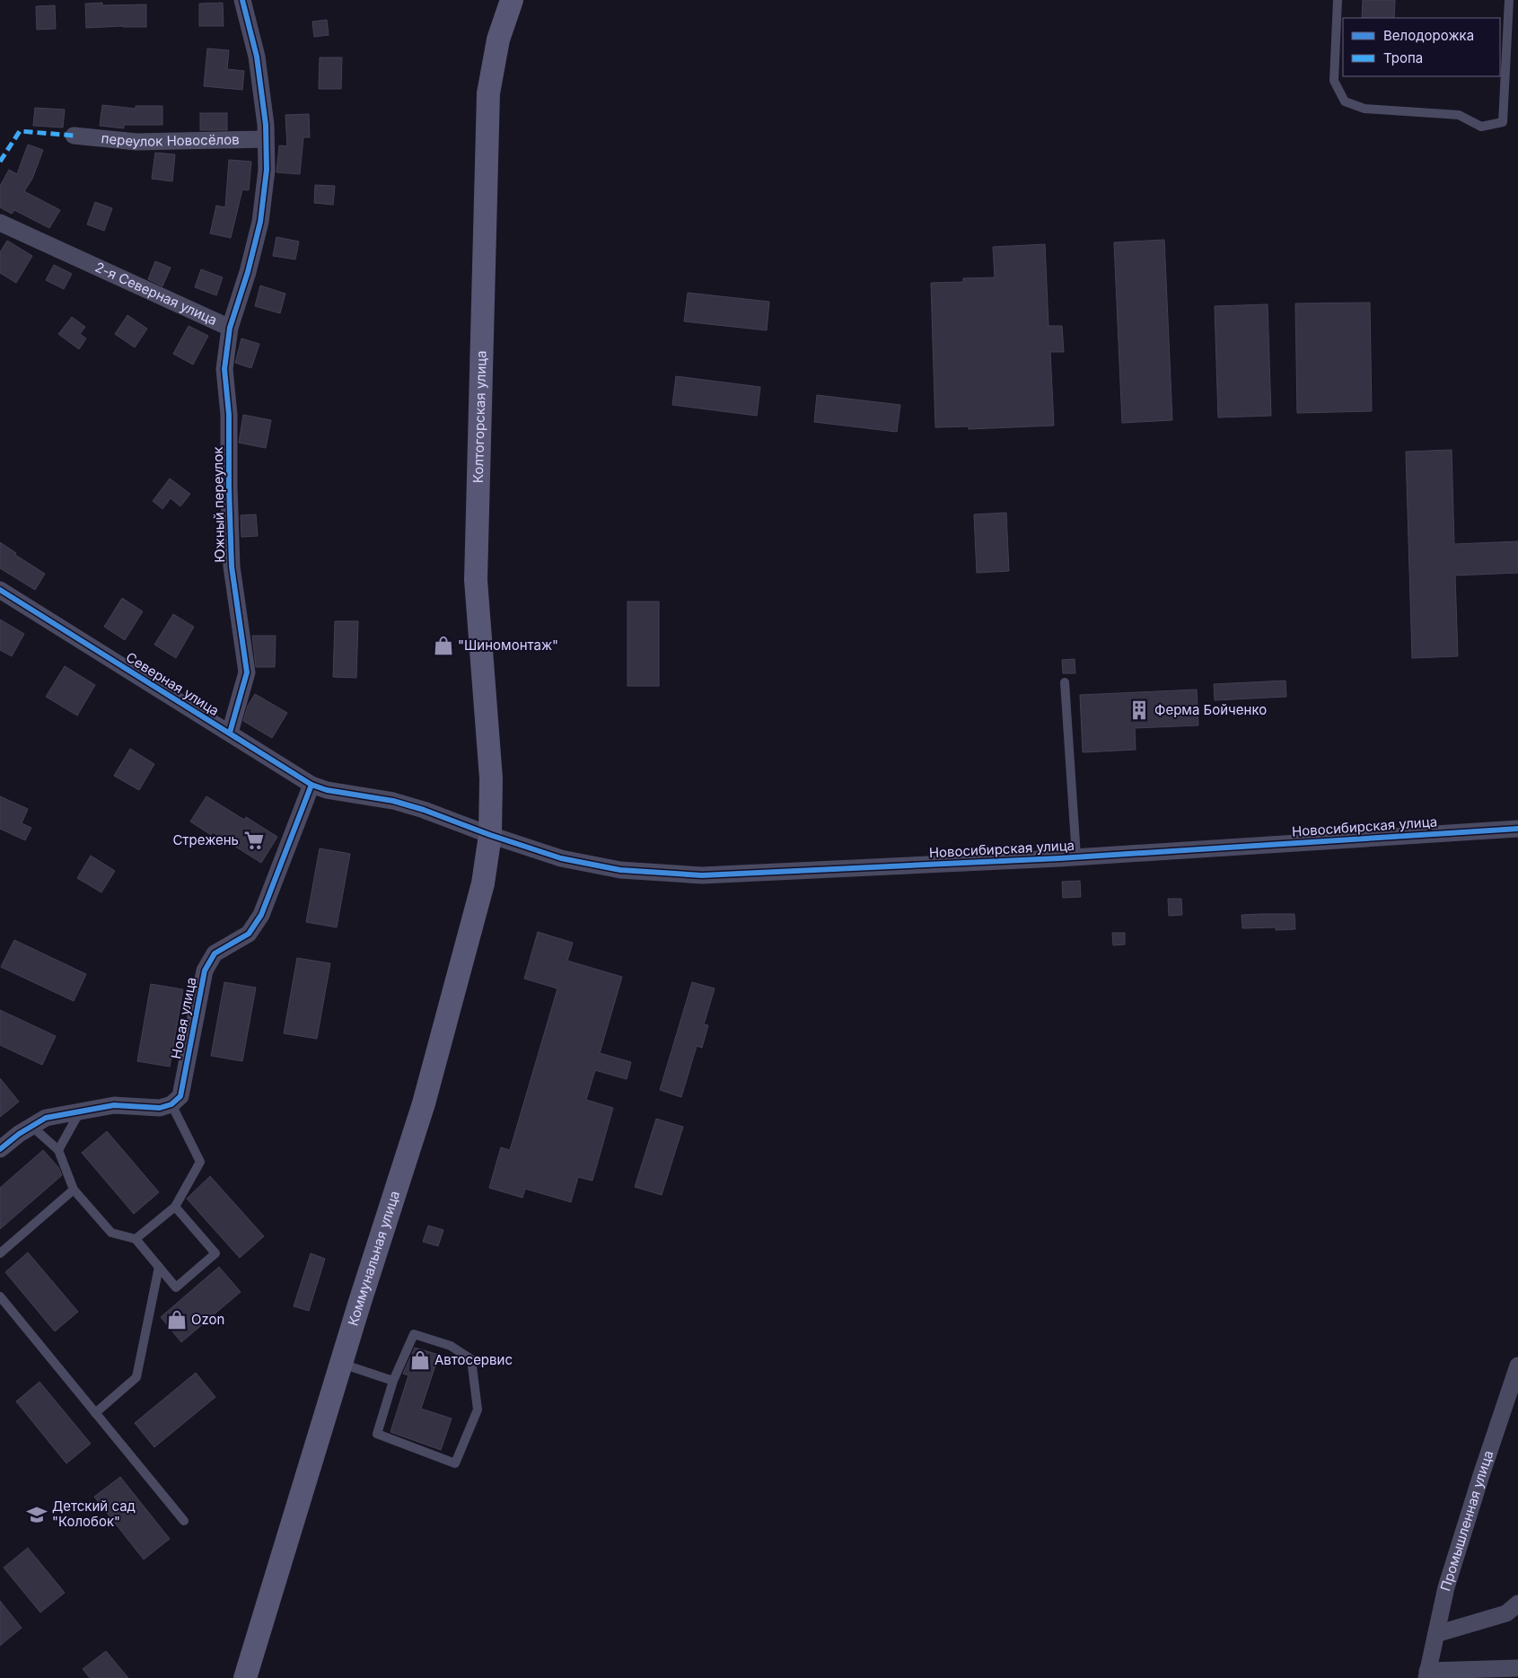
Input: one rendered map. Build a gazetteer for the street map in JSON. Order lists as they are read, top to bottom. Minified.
{"streets":{"main road":["Колтогорская улица","Коммунальная улица"],"street":["переулок Новосёлов","2-я Северная улица","Южный переулок","Северная улица","Новосибирская улица","Новая улица","Промышленная улица"]},"crossings":[["переулок Новосёлов","2-я Северная улица"],["2-я Северная улица","Южный переулок"],["Колтогорская улица","Северная улица"],["Колтогорская улица","Новосибирская улица"],["Колтогорская улица","Коммунальная улица"],["Южный переулок","Северная улица"],["Северная улица","Новосибирская улица"],["Северная улица","Новая улица"],["Северная улица","Коммунальная улица"],["Новосибирская улица","Коммунальная улица"]],"places":{"shop":["\"Шиномонтаж\"","Ozon","Автосервис"],"building":["Ферма Бойченко"],"supermarket":["Стрежень"],"school or university":["Детский сад \"Колобок\""]},"legend":["Велодорожка","Тропа"]}
